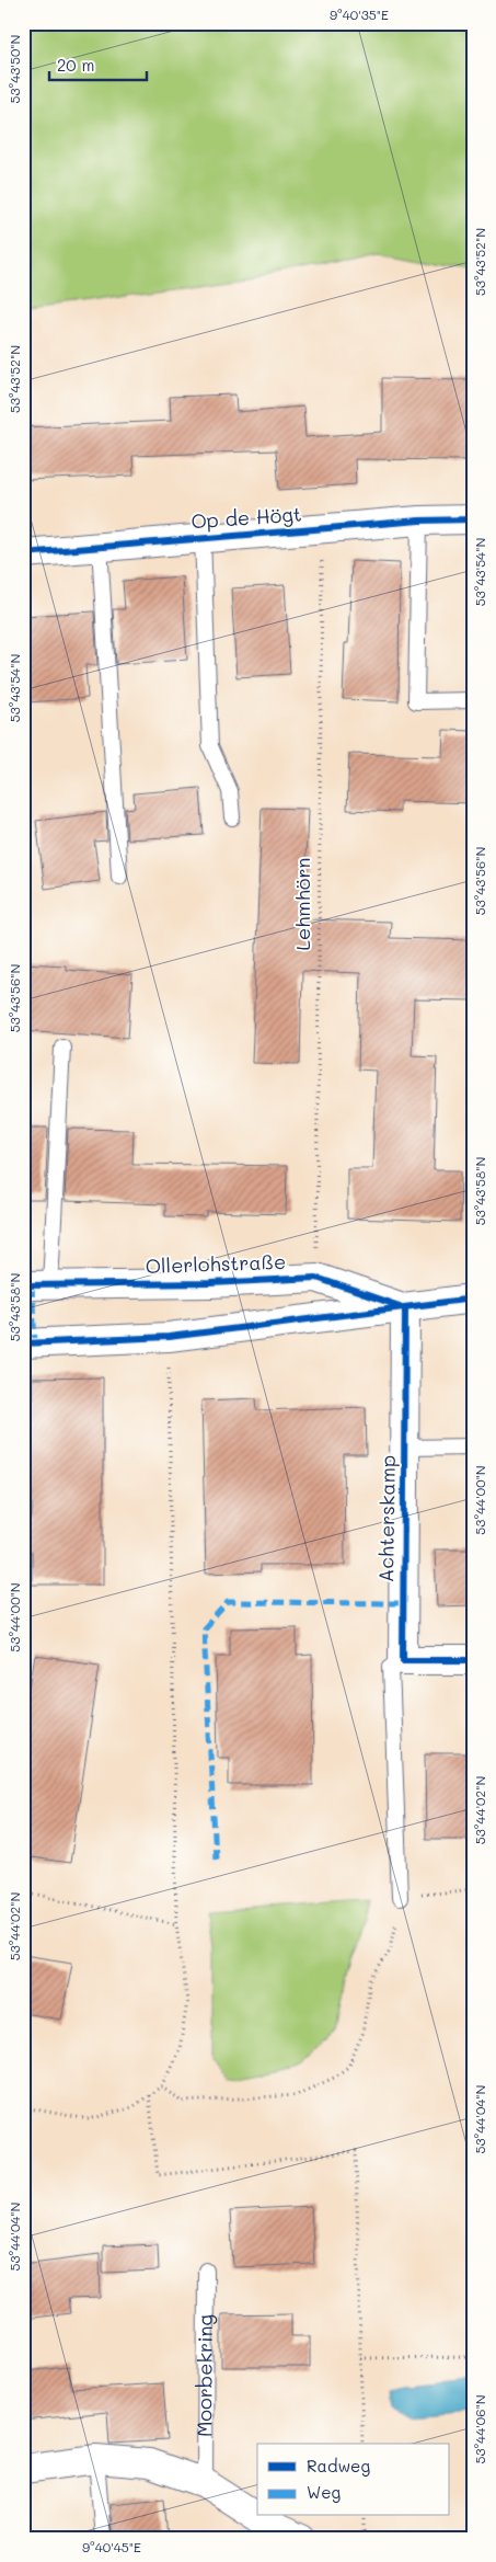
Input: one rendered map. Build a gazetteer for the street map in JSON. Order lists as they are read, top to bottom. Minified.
{"streets":{"street":["Op de Högt","Ollerlohstraße","Achterskamp"],"lane":["Moorbekring"],"path":["Lehmhörn"]},"crossings":[["Op de Högt","Lehmhörn"],["Lehmhörn","Ollerlohstraße"],["Ollerlohstraße","Achterskamp"]],"legend":["Radweg","Weg"],"scale_bar":"20 m","coordinates":["9°40'35\"E","53°43'50\"N","53°43'52\"N","53°43'54\"N","53°43'56\"N","53°43'58\"N","53°44'00\"N","53°44'02\"N","53°44'04\"N","53°44'06\"N","9°40'45\"E"]}
